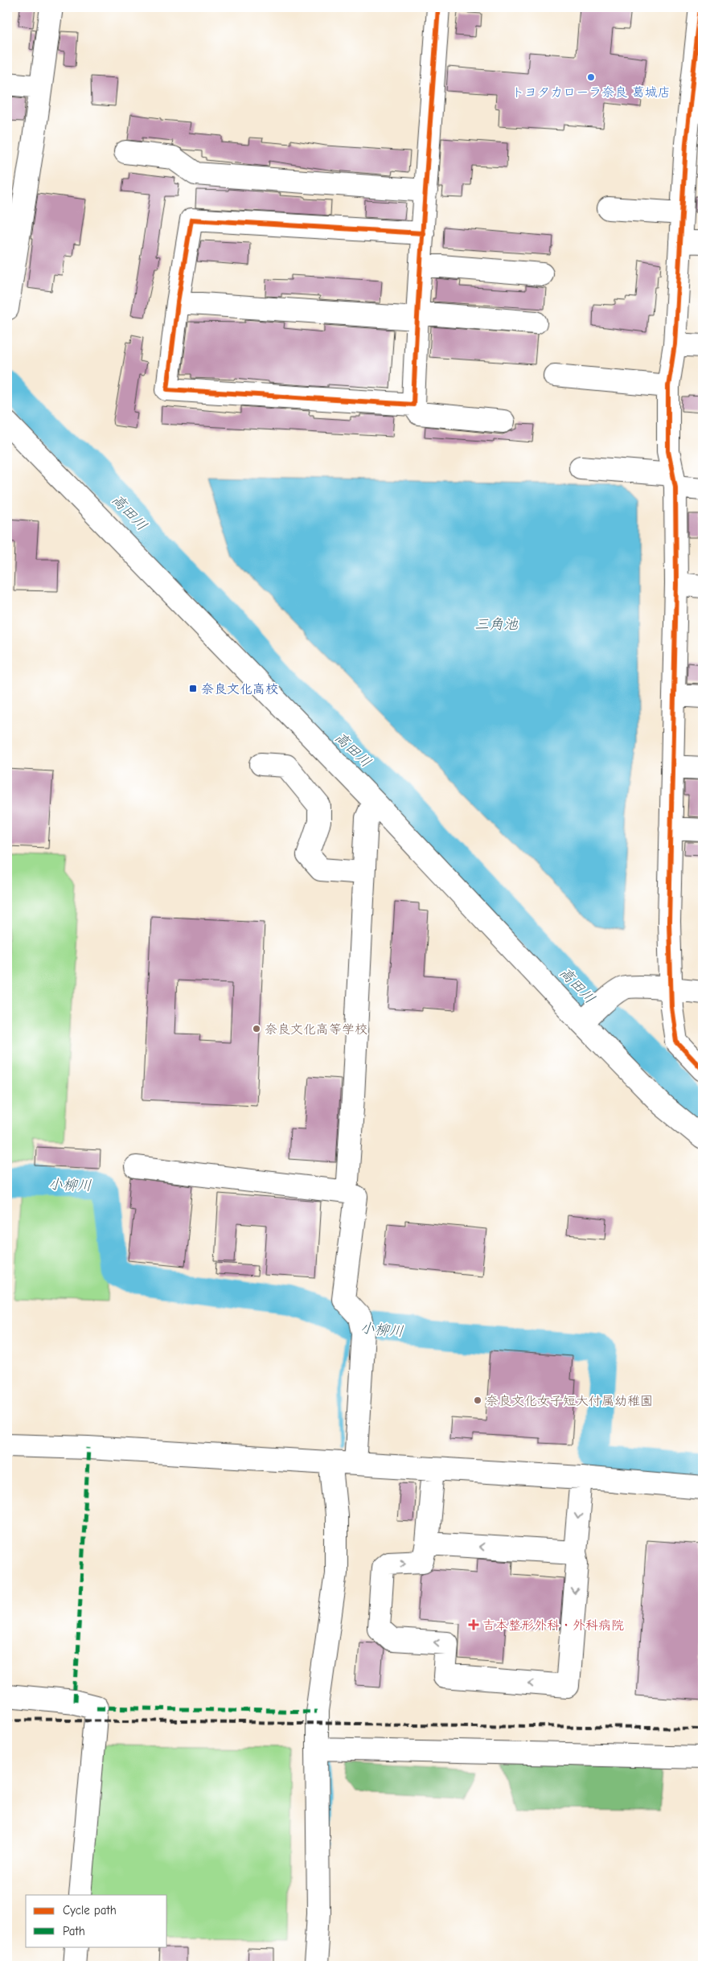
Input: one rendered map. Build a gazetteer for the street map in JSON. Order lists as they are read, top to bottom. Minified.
{"water":["高田川","三角池","小柳川"],"places":{"other":["トヨタカローラ奈良 葛城店","奈良文化高等学校","奈良文化女子短大付属幼稚園"],"transit":["奈良文化高校"],"health":["吉本整形外科・外科病院"]},"legend":["Cycle path","Path"]}
